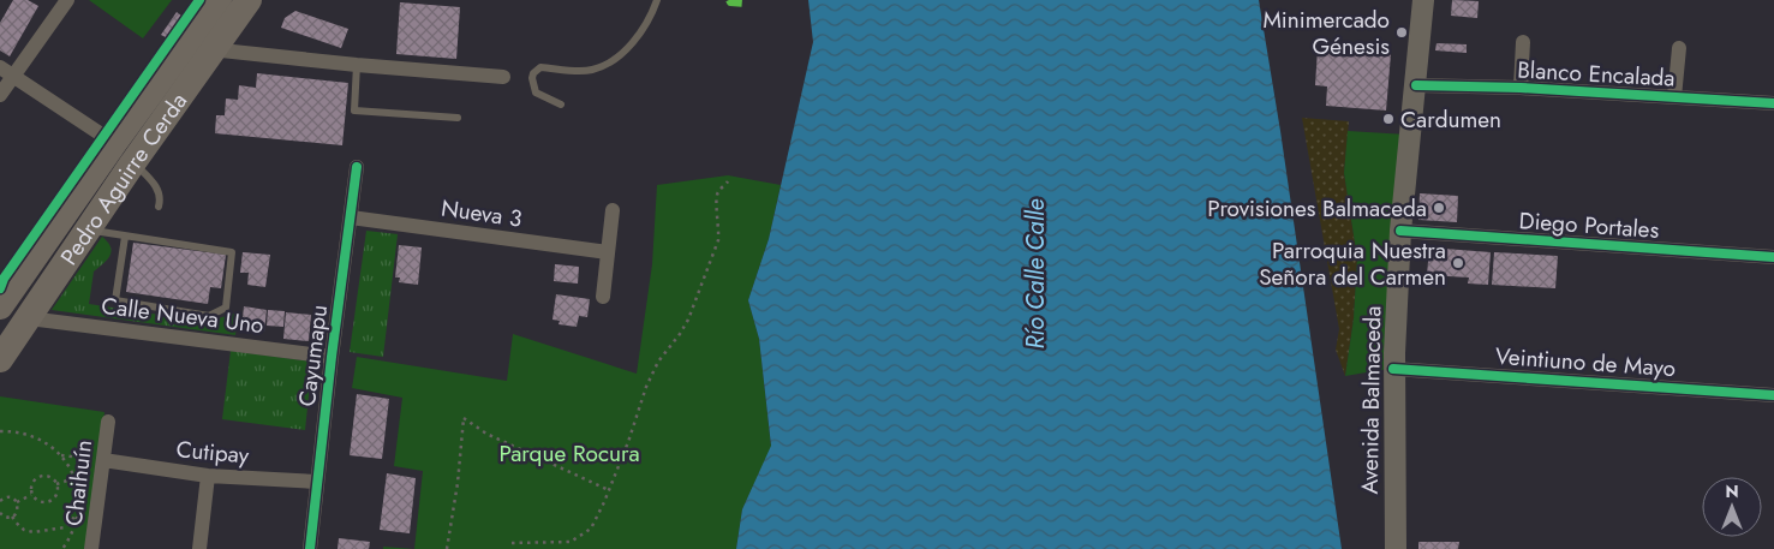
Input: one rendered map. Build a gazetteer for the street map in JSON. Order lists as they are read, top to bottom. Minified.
{"streets":{"highway":["Pedro Aguirre Cerda"],"main road":["Avenida Balmaceda"],"street":["Blanco Encalada","Nueva 3","Diego Portales","Calle Nueva Uno","Cayumapu","Veintiuno de Mayo","Cutipay","Chaihuín"]},"crossings":[["Blanco Encalada","Avenida Balmaceda"],["Pedro Aguirre Cerda","Calle Nueva Uno"],["Nueva 3","Cayumapu"],["Diego Portales","Avenida Balmaceda"],["Calle Nueva Uno","Cayumapu"],["Cayumapu","Cutipay"],["Veintiuno de Mayo","Avenida Balmaceda"],["Cutipay","Chaihuín"]],"water":["Río Calle Calle"],"parks":["Parque Rocura"],"places":["Minimercado Génesis","Cardumen","Provisiones Balmaceda","Parroquia Nuestra Señora del Carmen"],"north":"top"}
